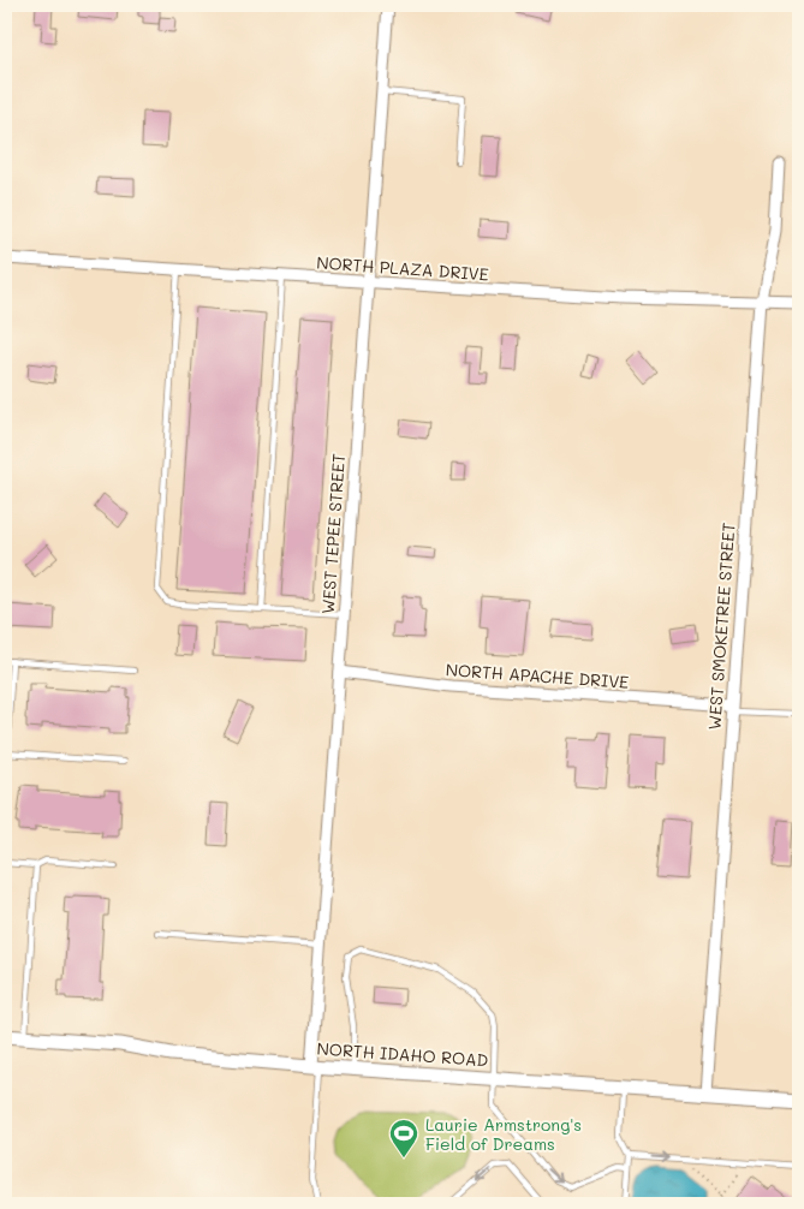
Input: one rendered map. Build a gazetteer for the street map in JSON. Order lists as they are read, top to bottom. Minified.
{"streets":{"street":["NORTH PLAZA DRIVE","WEST TEPEE STREET","WEST SMOKETREE STREET","NORTH APACHE DRIVE","NORTH IDAHO ROAD"]},"crossings":[["NORTH PLAZA DRIVE","WEST TEPEE STREET"],["NORTH PLAZA DRIVE","WEST SMOKETREE STREET"],["WEST TEPEE STREET","NORTH APACHE DRIVE"],["WEST TEPEE STREET","NORTH IDAHO ROAD"],["WEST SMOKETREE STREET","NORTH APACHE DRIVE"],["WEST SMOKETREE STREET","NORTH IDAHO ROAD"]],"places":{"sports":["Laurie Armstrong's Field of Dreams"]}}
